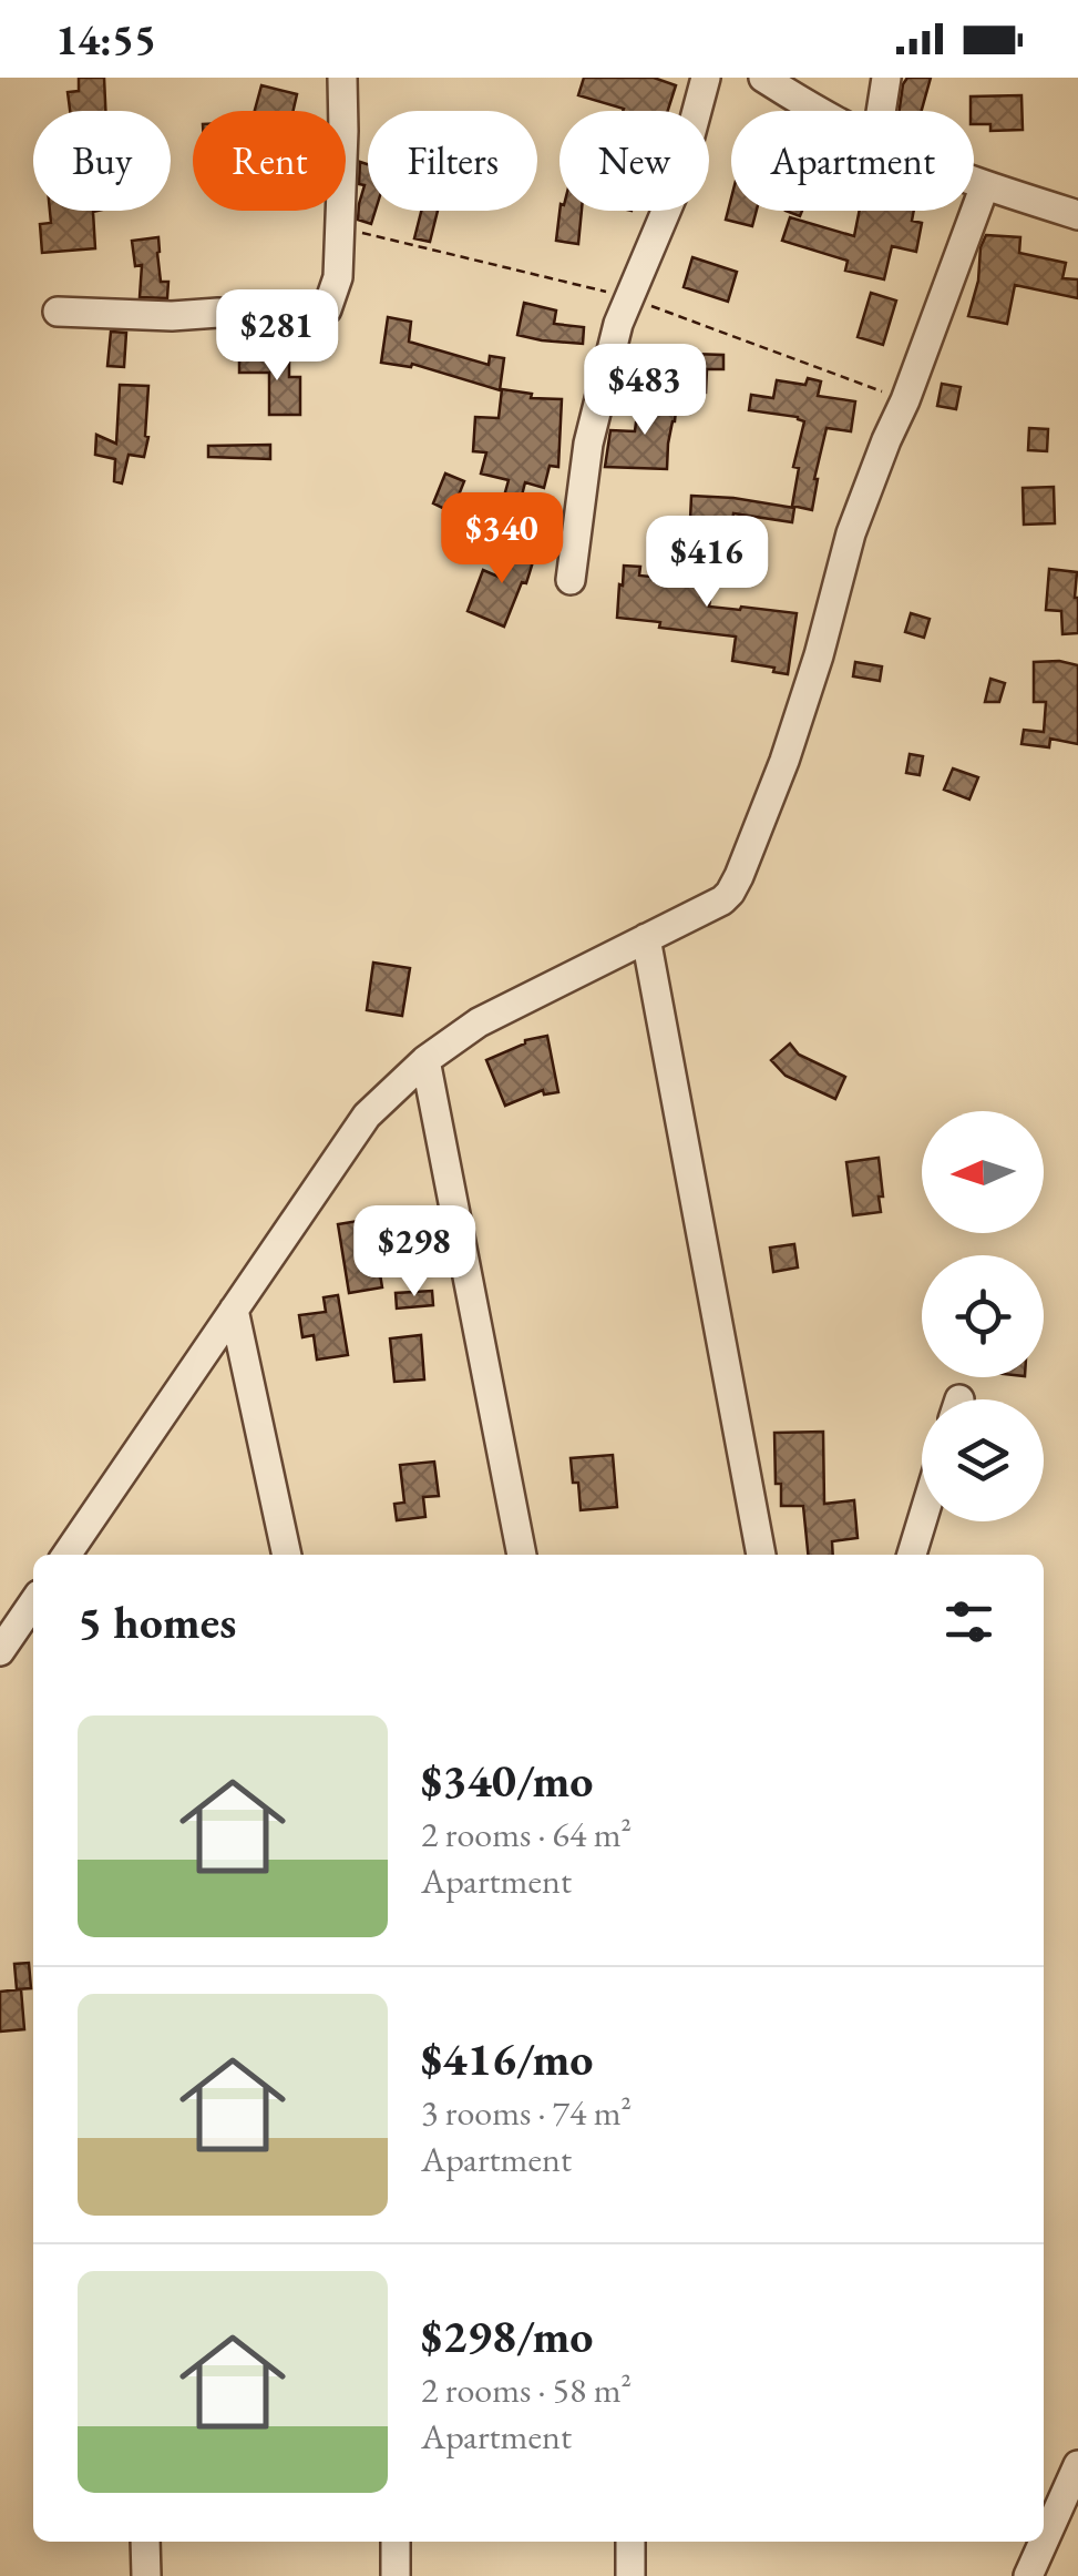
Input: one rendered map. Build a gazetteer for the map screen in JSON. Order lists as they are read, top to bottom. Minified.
{"north":"left","page":{"status":"14:55","chip":["Buy","Rent","Filters","New","Apartment"],"price":["$281","$483","$340","$416","$298"],"heading":"5 homes","list":[{"name":"$340/mo","note":"2 rooms · 64 m² · Apartment"},{"name":"$416/mo","note":"3 rooms · 74 m² · Apartment"},{"name":"$298/mo","note":"2 rooms · 58 m² · Apartment"}]}}
